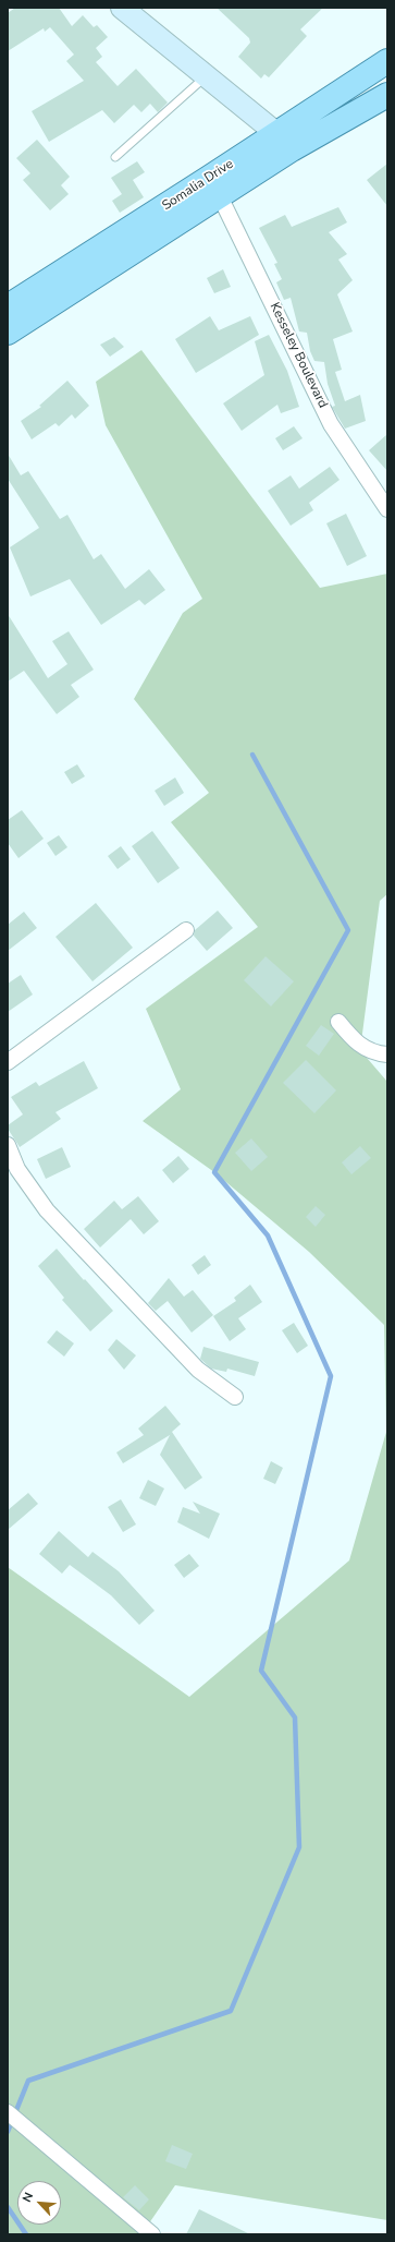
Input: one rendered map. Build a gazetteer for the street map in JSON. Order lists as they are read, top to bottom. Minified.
{"streets":{"main road":["Somalia Drive"],"street":["Kesseley Boulevard"]},"crossings":[["Somalia Drive","Kesseley Boulevard"]],"north":"top left"}
